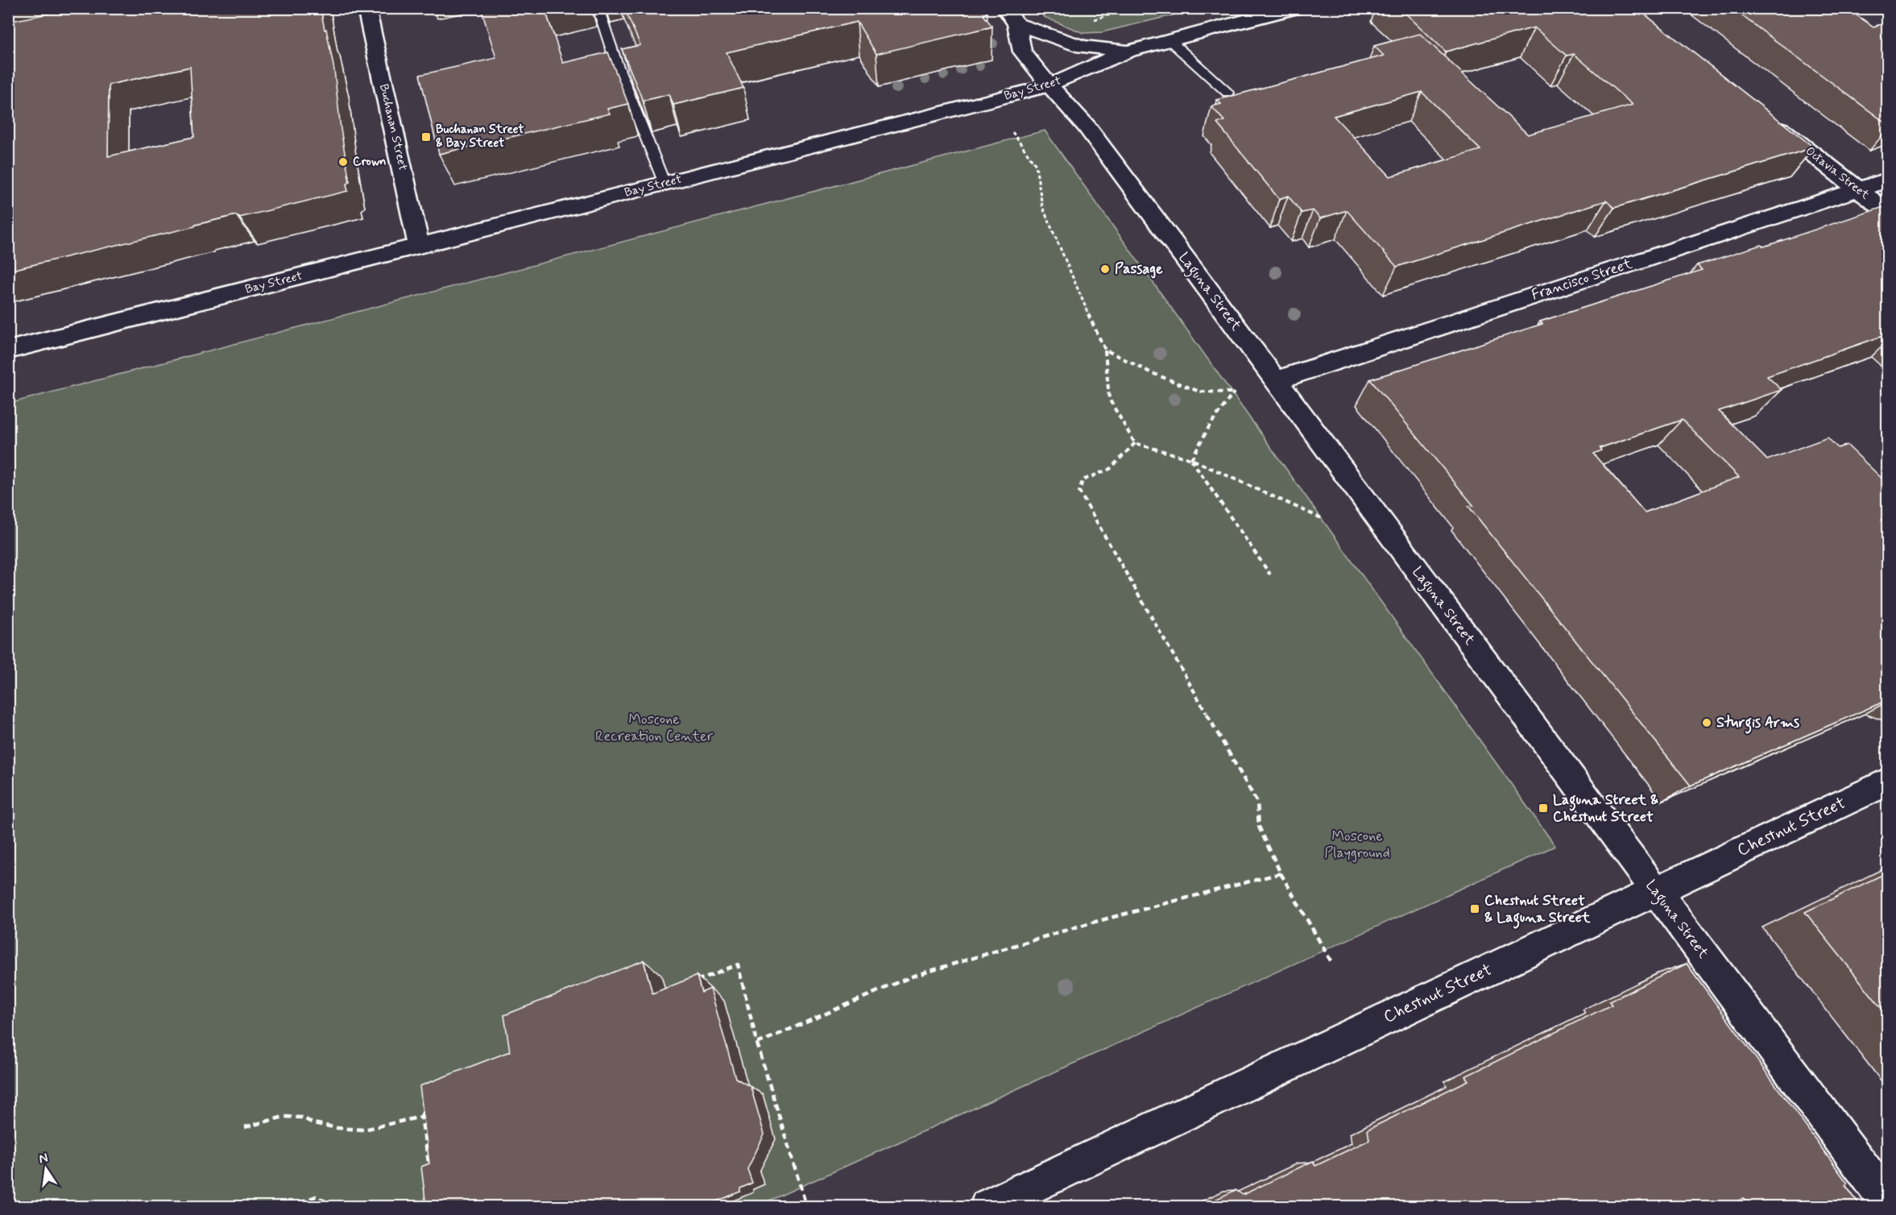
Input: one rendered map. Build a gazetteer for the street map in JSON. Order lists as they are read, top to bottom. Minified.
{"streets":{"street":["Bay Street","Buchanan Street","Octavia Street","Francisco Street","Laguna Street","Chestnut Street"]},"crossings":[["Bay Street","Buchanan Street"],["Bay Street","Laguna Street"],["Octavia Street","Francisco Street"],["Francisco Street","Laguna Street"],["Laguna Street","Chestnut Street"]],"parks":["Moscone Recreation Center","Moscone Playground"],"places":{"transit":["Buchanan Street & Bay Street","Laguna Street & Chestnut Street","Chestnut Street & Laguna Street"],"other":["Crown","Passage","Sturgis Arms"]},"north":"top"}
